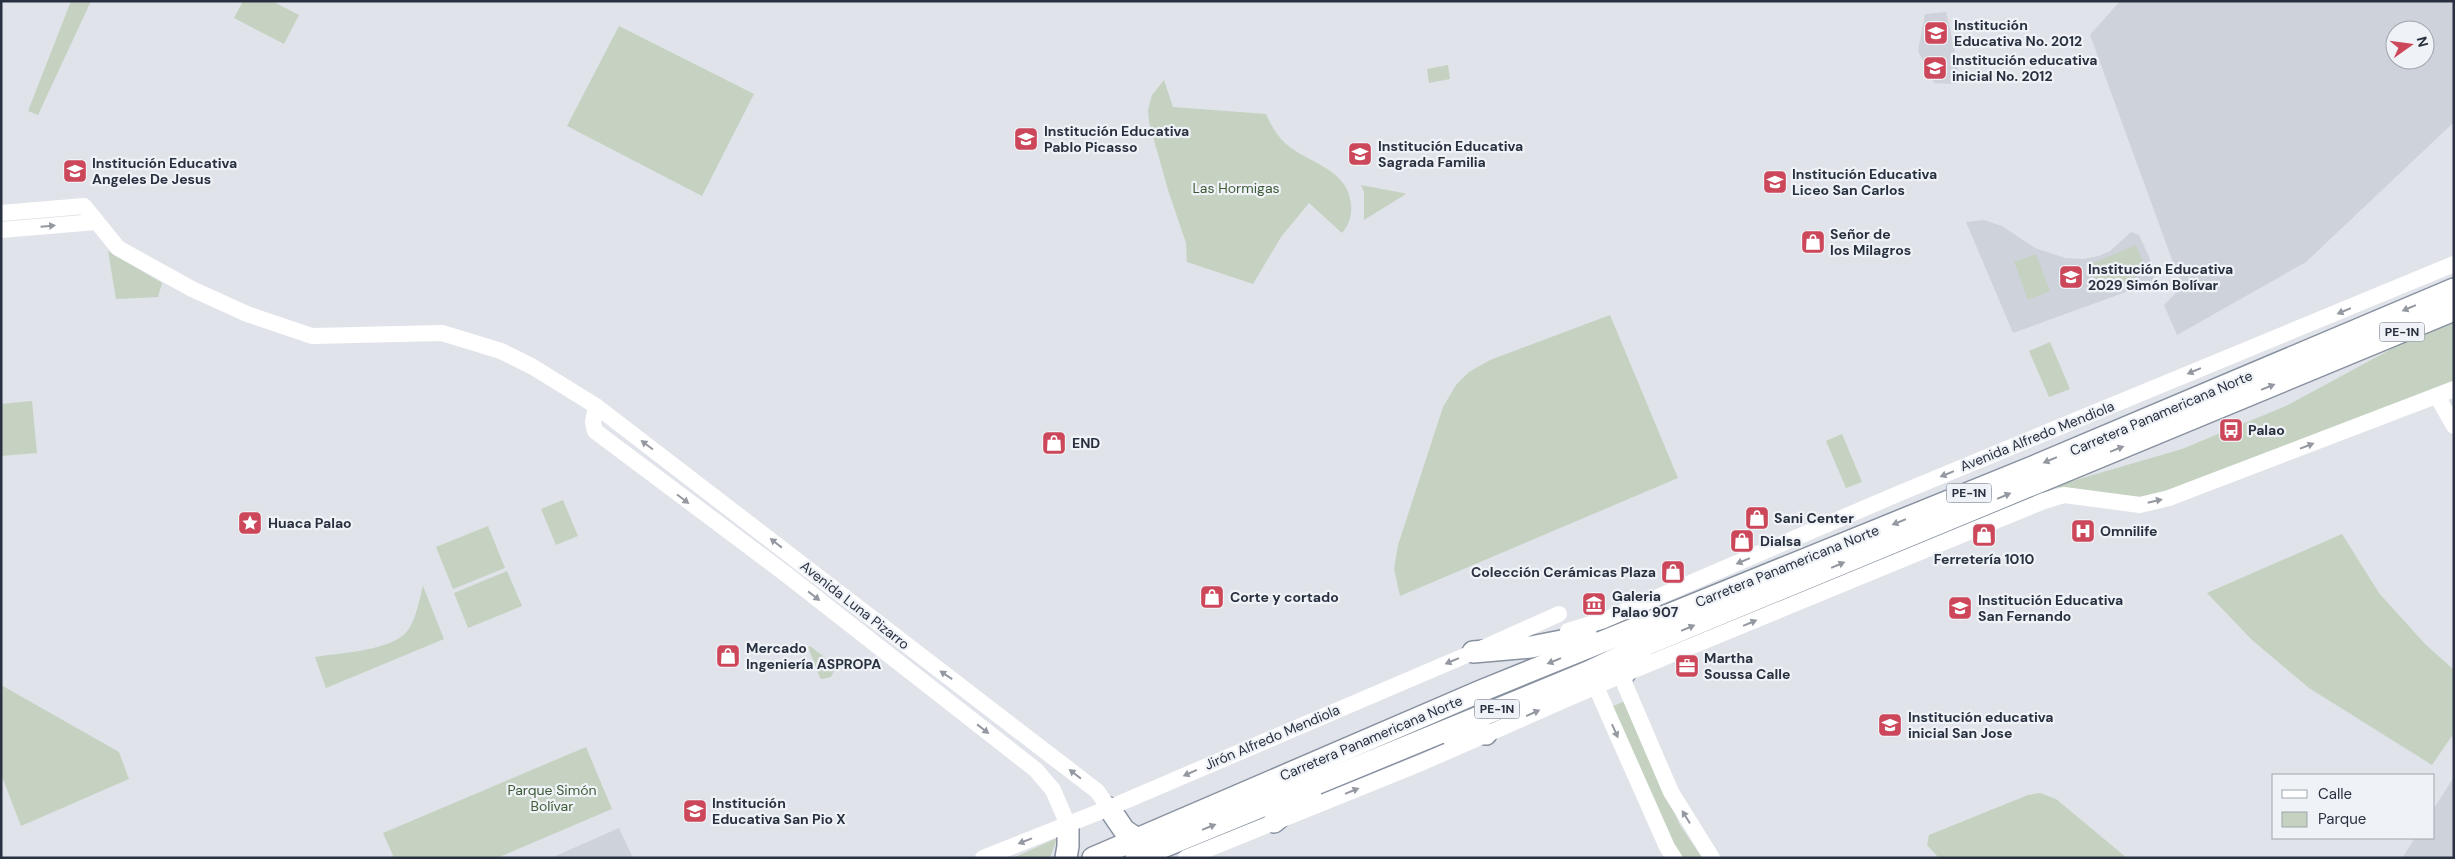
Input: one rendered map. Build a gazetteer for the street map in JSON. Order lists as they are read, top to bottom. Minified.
{"streets":{"highway":["PE-1N","Carretera Panamericana Norte"],"main road":["Avenida Alfredo Mendiola","Avenida Luna Pizarro","Jirón Alfredo Mendiola"]},"crossings":[["Avenida Alfredo Mendiola","Jirón Alfredo Mendiola"],["Avenida Luna Pizarro","Jirón Alfredo Mendiola"]],"parks":["Las Hormigas","Parque Simón Bolívar"],"places":{"school or university":["Institución Educativa No. 2012","Institución educativa inicial No. 2012","Institución Educativa Pablo Picasso","Institución Educativa Sagrada Familia","Institución Educativa Angeles De Jesus","Institución Educativa Liceo San Carlos","Institución Educativa 2029 Simón Bolívar","Institución Educativa San Fernando","Institución educativa inicial San Jose","Institución Educativa San Pio X"],"shop":["Señor de los Milagros","END","Sani Center","Ferretería 1010","Dialsa","Colección Cerámicas Plaza","Corte y cortado","Mercado Ingeniería ASPROPA"],"bus stop":["Palao"],"place":["Huaca Palao"],"hospital":["Omnilife"],"museum":["Galeria Palao 907"],"office":["Martha Soussa Calle"]},"legend":["Calle","Parque"],"north":"right"}
